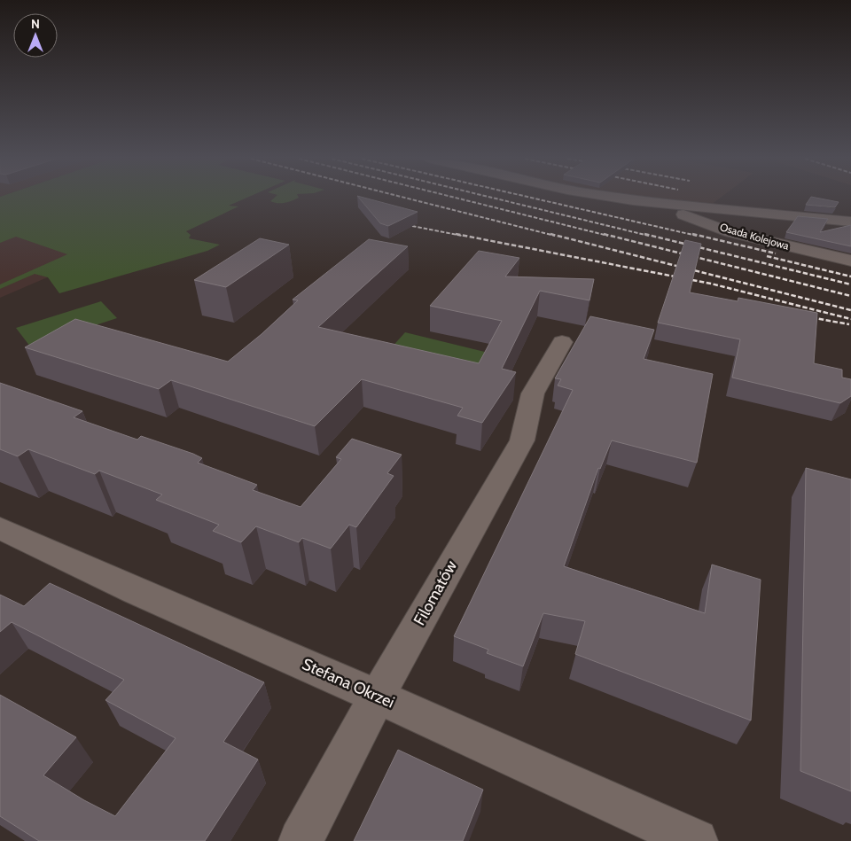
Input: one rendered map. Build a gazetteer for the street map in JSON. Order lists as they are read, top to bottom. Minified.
{"streets":{"street":["Osada Kolejowa","Filomatów","Stefana Okrzei"]},"crossings":[["Filomatów","Stefana Okrzei"]],"north":"top"}
